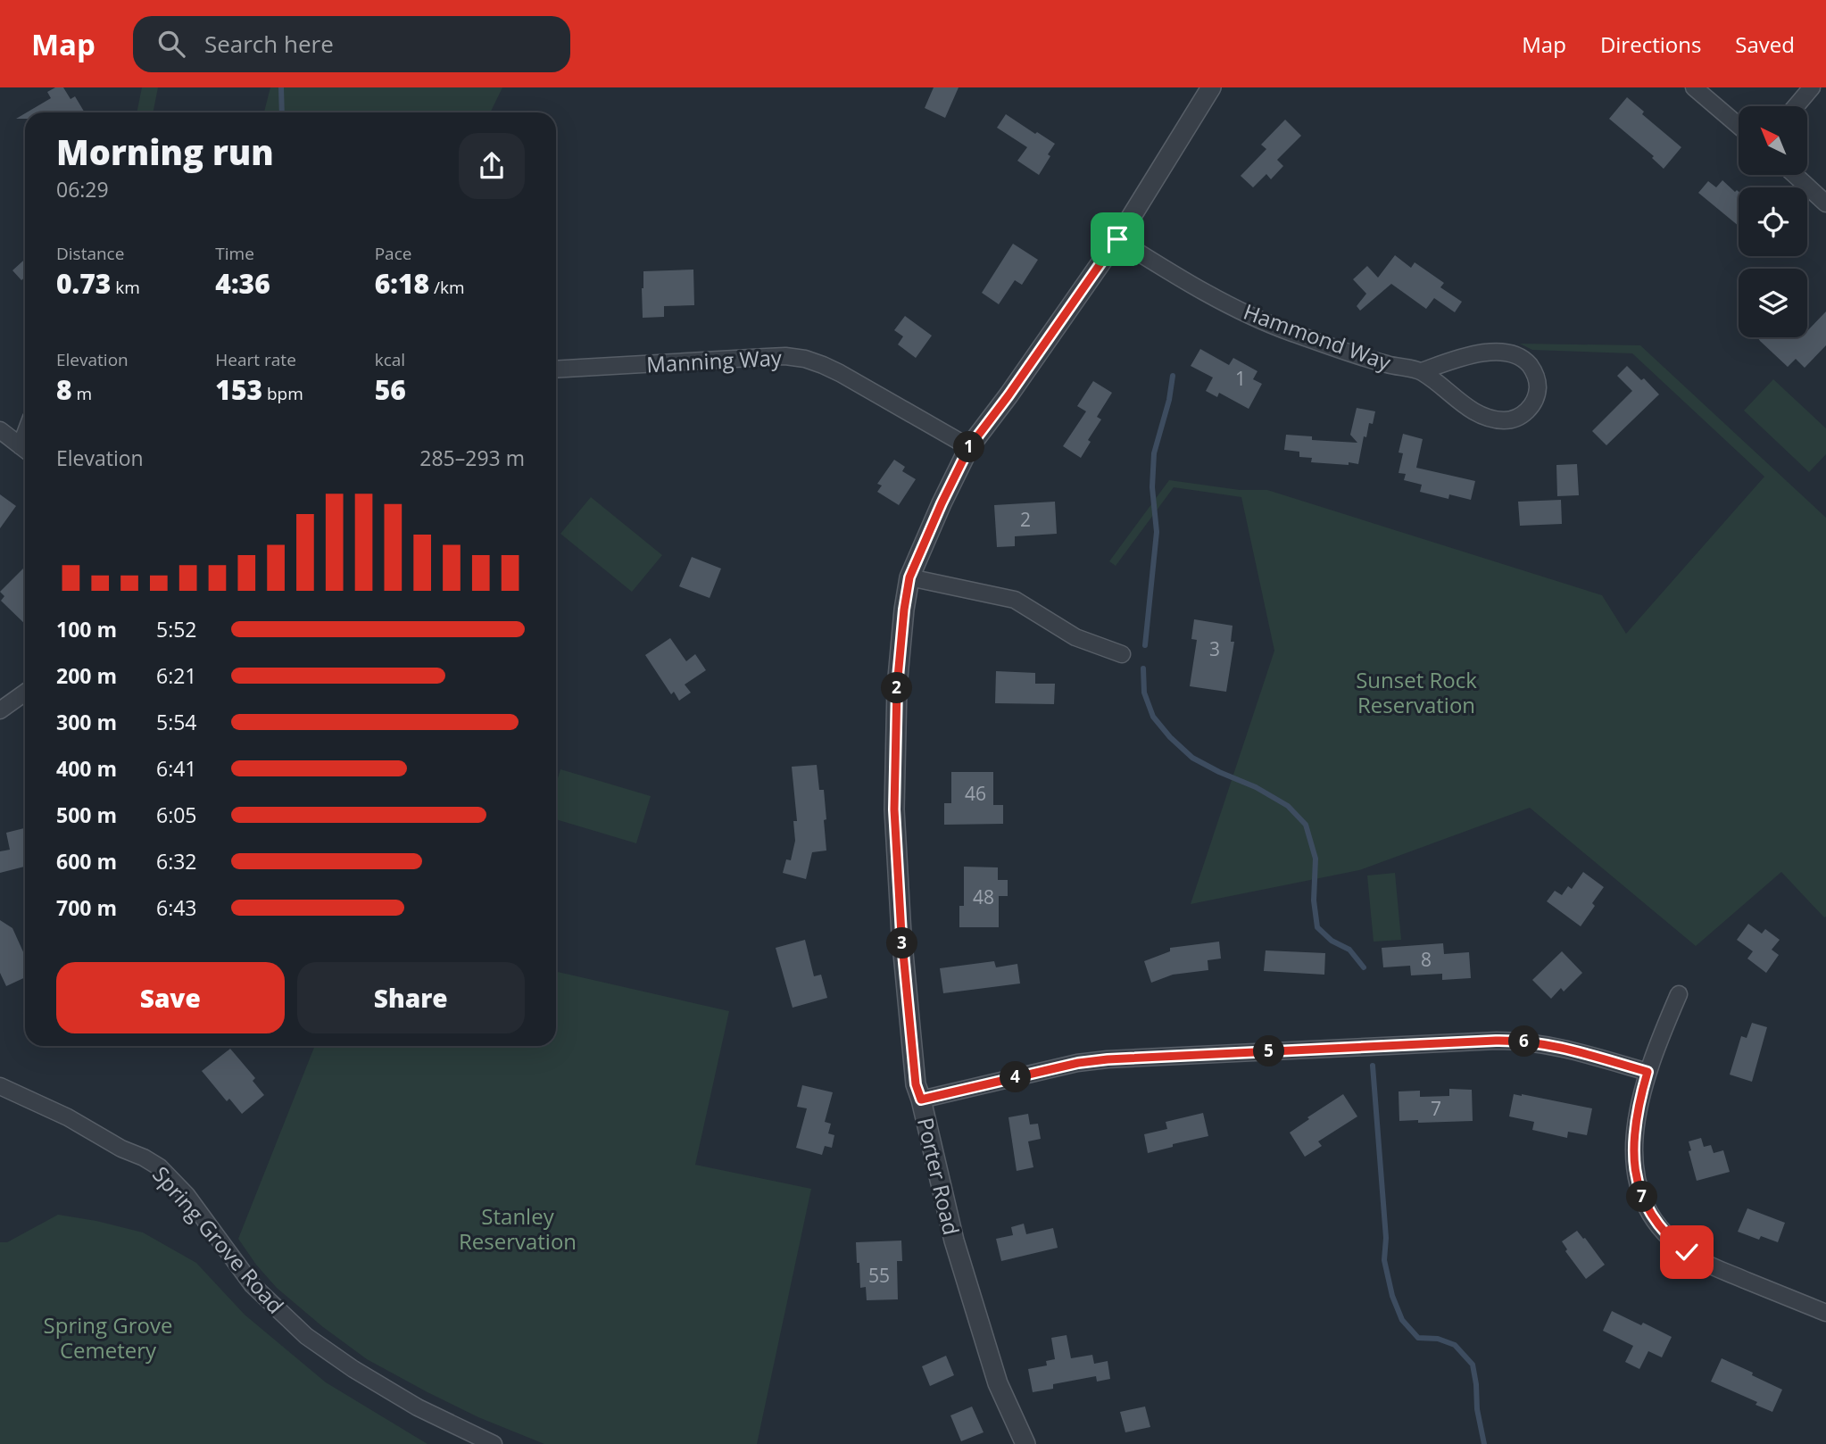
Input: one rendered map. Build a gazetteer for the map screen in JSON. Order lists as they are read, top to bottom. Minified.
{"streets":{"street":["Hammond Way","Manning Way","Porter Road","Spring Grove Road"]},"crossings":[["Hammond Way","Porter Road"],["Manning Way","Porter Road"]],"parks":["Sunset Rock Reservation","Stanley Reservation","Spring Grove Cemetery"],"house_numbers":["1","2","3","46","48","8","7","55"],"north":"top left","page":{"header":"Map","search":"Search here","nav":["Map","Directions","Saved"],"heading":["Morning run","06:29"],"stats":[["Distance","0.73 km"],["Time","4:36"],["Pace","6:18 /km"],["Elevation","8 m"],["Heart rate","153 bpm"],["kcal","56"]],"pins":["1","2","3","6","5","4","7"],"chart":["Elevation","285–293 m"],"list":[{"name":"100 m","note":"5:52"},{"name":"200 m","note":"6:21"},{"name":"300 m","note":"5:54"},{"name":"400 m","note":"6:41"},{"name":"500 m","note":"6:05"},{"name":"600 m","note":"6:32"},{"name":"700 m","note":"6:43"}],"buttons":["Save","Share"]}}
